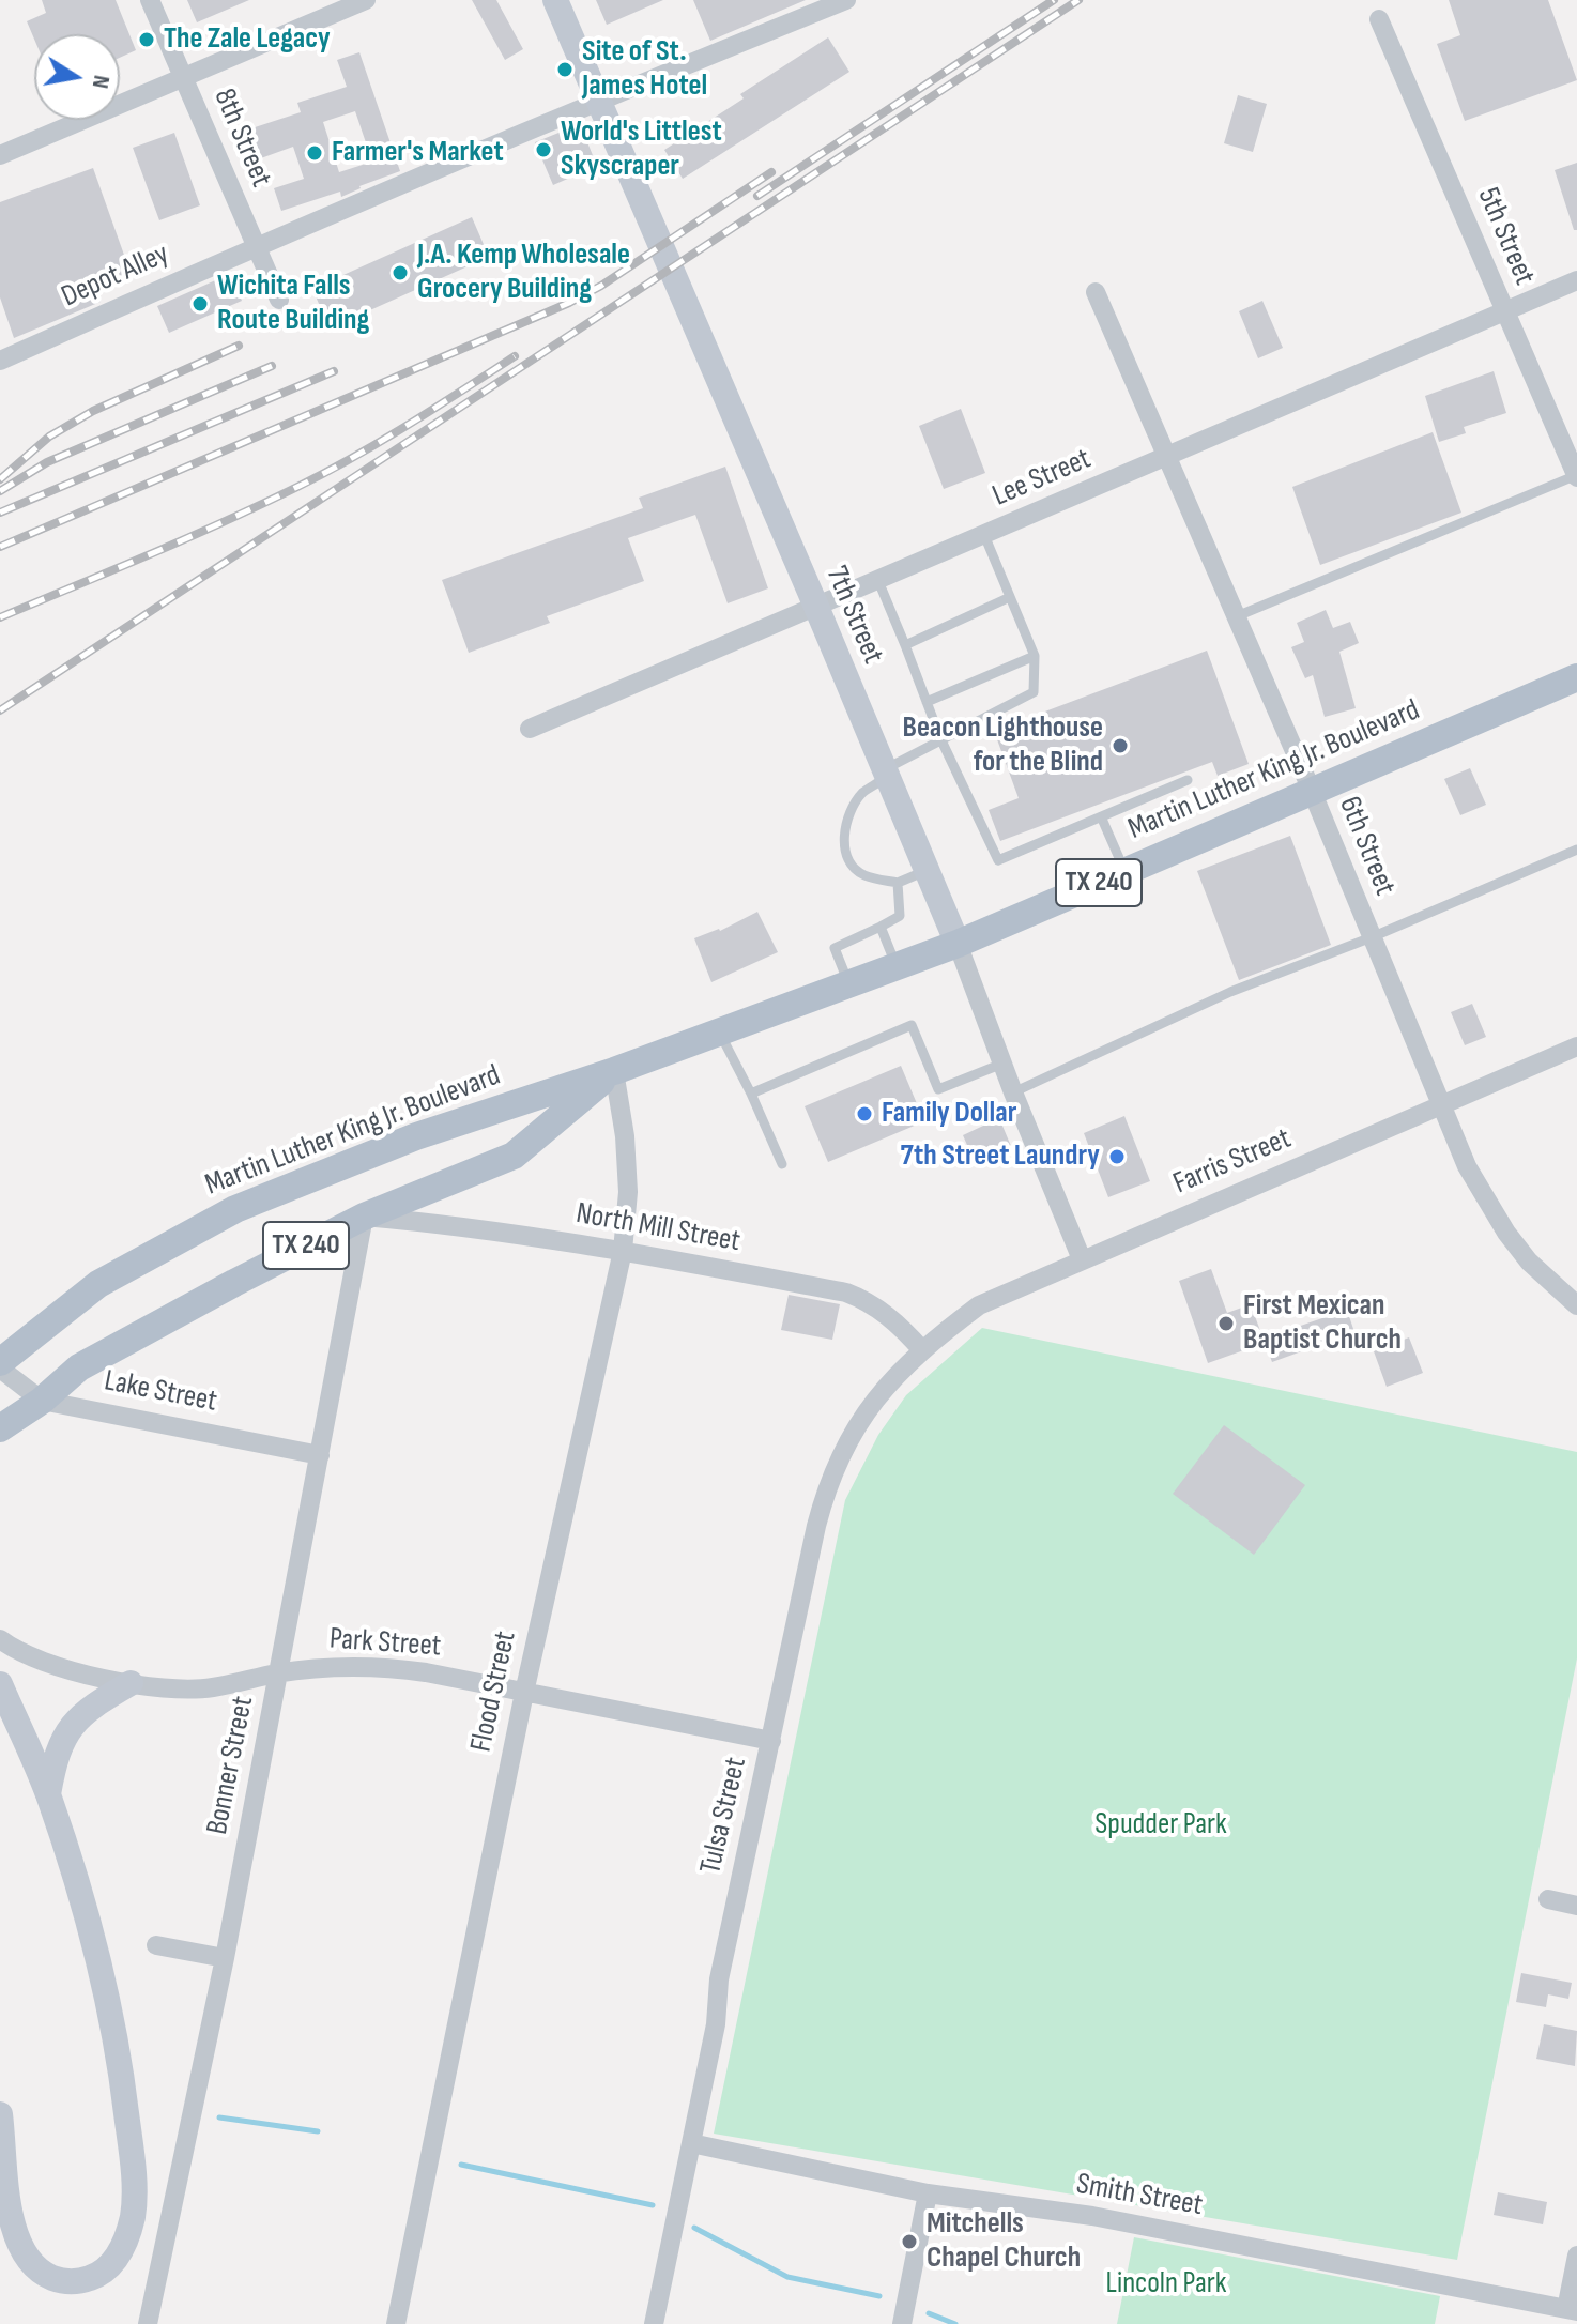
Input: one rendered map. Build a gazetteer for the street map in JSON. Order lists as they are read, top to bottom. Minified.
{"streets":{"main road":["Martin Luther King Jr. Boulevard","TX 240"],"street":["8th Street","5th Street","Depot Alley","Lee Street","7th Street","6th Street","Farris Street","North Mill Street","Lake Street","Park Street","Flood Street","Bonner Street","Tulsa Street","Smith Street"]},"crossings":[["8th Street","Depot Alley"],["5th Street","Lee Street"],["Depot Alley","7th Street"],["Lee Street","7th Street"],["Lee Street","6th Street"],["7th Street","Martin Luther King Jr. Boulevard"],["7th Street","Farris Street"],["Martin Luther King Jr. Boulevard","6th Street"],["Martin Luther King Jr. Boulevard","North Mill Street"],["Martin Luther King Jr. Boulevard","Lake Street"],["Martin Luther King Jr. Boulevard","Flood Street"],["Martin Luther King Jr. Boulevard","Bonner Street"],["6th Street","Farris Street"],["Farris Street","North Mill Street"],["Farris Street","Tulsa Street"],["North Mill Street","Flood Street"],["North Mill Street","Bonner Street"],["North Mill Street","Tulsa Street"],["Lake Street","Bonner Street"],["Park Street","Flood Street"],["Park Street","Bonner Street"],["Park Street","Tulsa Street"],["Tulsa Street","Smith Street"]],"parks":["Spudder Park","Lincoln Park"],"places":["The Zale Legacy","Site of St. James Hotel","World's Littlest Skyscraper","Farmer's Market","J.A. Kemp Wholesale Grocery Building","Wichita Falls Route Building","Beacon Lighthouse for the Blind","Family Dollar","7th Street Laundry","First Mexican Baptist Church","Mitchells Chapel Church"],"north":"right"}
